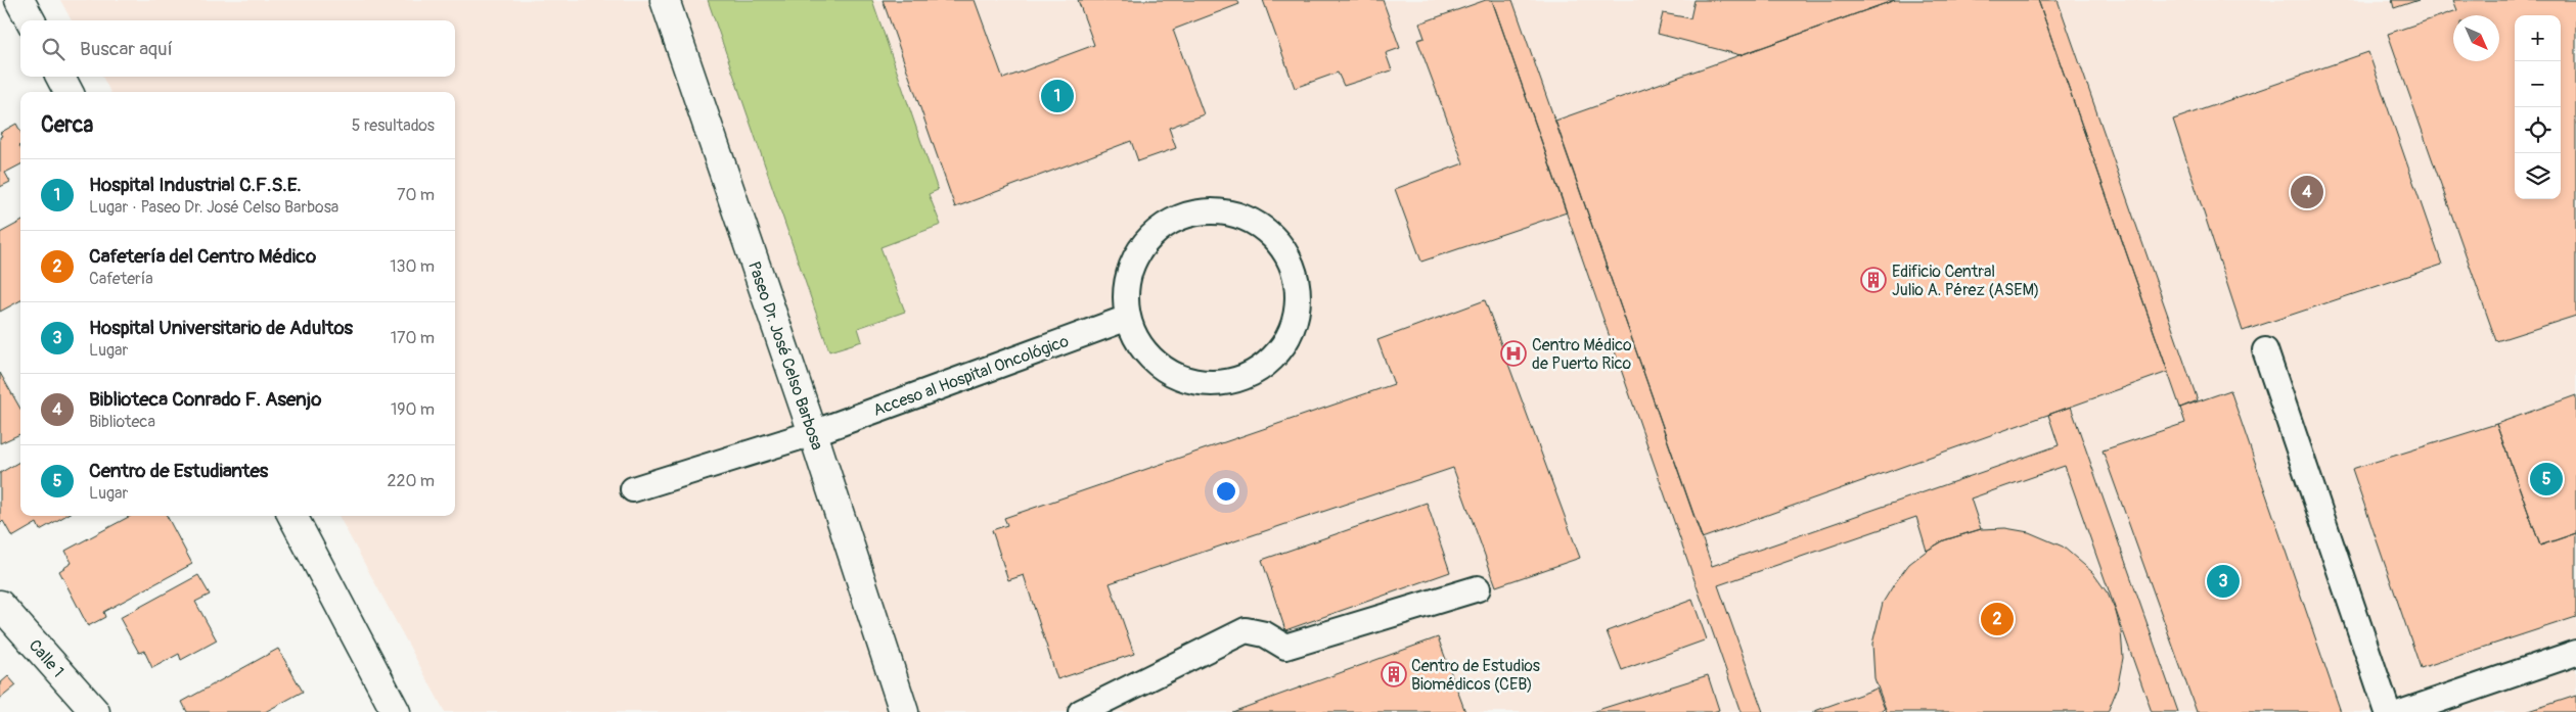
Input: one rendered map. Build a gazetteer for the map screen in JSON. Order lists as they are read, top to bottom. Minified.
{"streets":{"street":["Paseo Dr. José Celso Barbosa","Calle 1"],"lane":["Acceso al Hospital Oncológico"]},"crossings":[["Paseo Dr. José Celso Barbosa","Acceso al Hospital Oncológico"]],"places":{"building":["Edificio Central Julio A. Pérez (ASEM)","Centro de Estudios Biomédicos (CEB)"],"hospital":["Centro Médico de Puerto Rico"]},"north":"bottom right","page":{"map_buttons":["+","−"],"search":"Buscar aquí","pins":["1","4","5","3","2"],"heading":["Cerca","5 resultados"],"list":[{"mark":"1","name":"Hospital Industrial C.F.S.E.","note":"Lugar · Paseo Dr. José Celso Barbosa","value":"70 m"},{"mark":"2","name":"Cafetería del Centro Médico","note":"Cafetería","value":"130 m"},{"mark":"3","name":"Hospital Universitario de Adultos","note":"Lugar","value":"170 m"},{"mark":"4","name":"Biblioteca Conrado F. Asenjo","note":"Biblioteca","value":"190 m"},{"mark":"5","name":"Centro de Estudiantes","note":"Lugar","value":"220 m"}]}}
